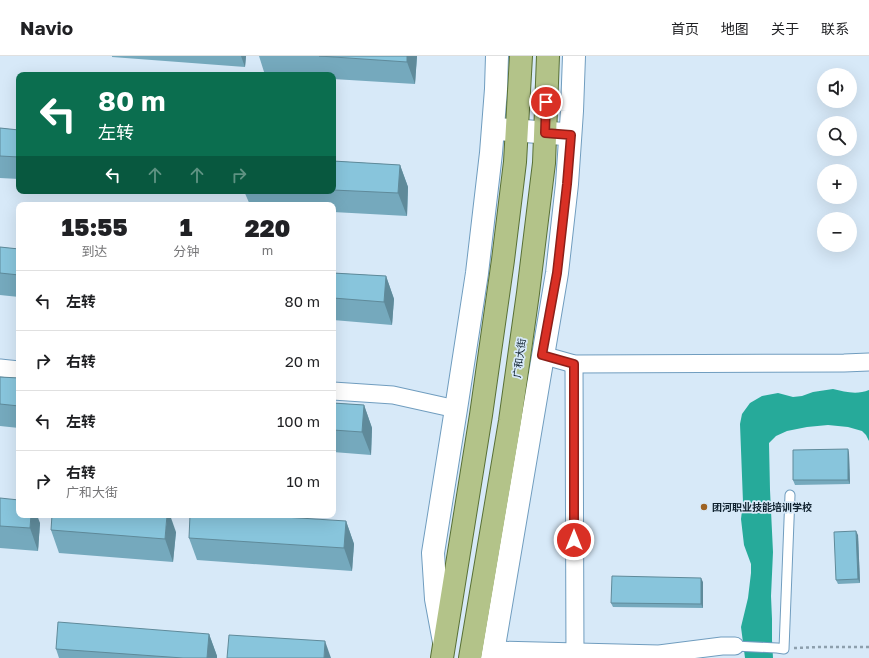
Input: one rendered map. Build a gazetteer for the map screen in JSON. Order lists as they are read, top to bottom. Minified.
{"streets":{"main road":["广和大街"]},"places":["团河职业技能培训学校"],"page":{"header":"Navio","nav":["首页","地图","关于","联系"],"map_buttons":["+","−"],"turn":["80 m","左转"],"eta":["15:55","到达","1","分钟","220","m"],"list":[{"name":"左转","value":"80 m"},{"name":"右转","value":"20 m"},{"name":"左转","value":"100 m"},{"name":"右转","note":"广和大街","value":"10 m"}]}}
